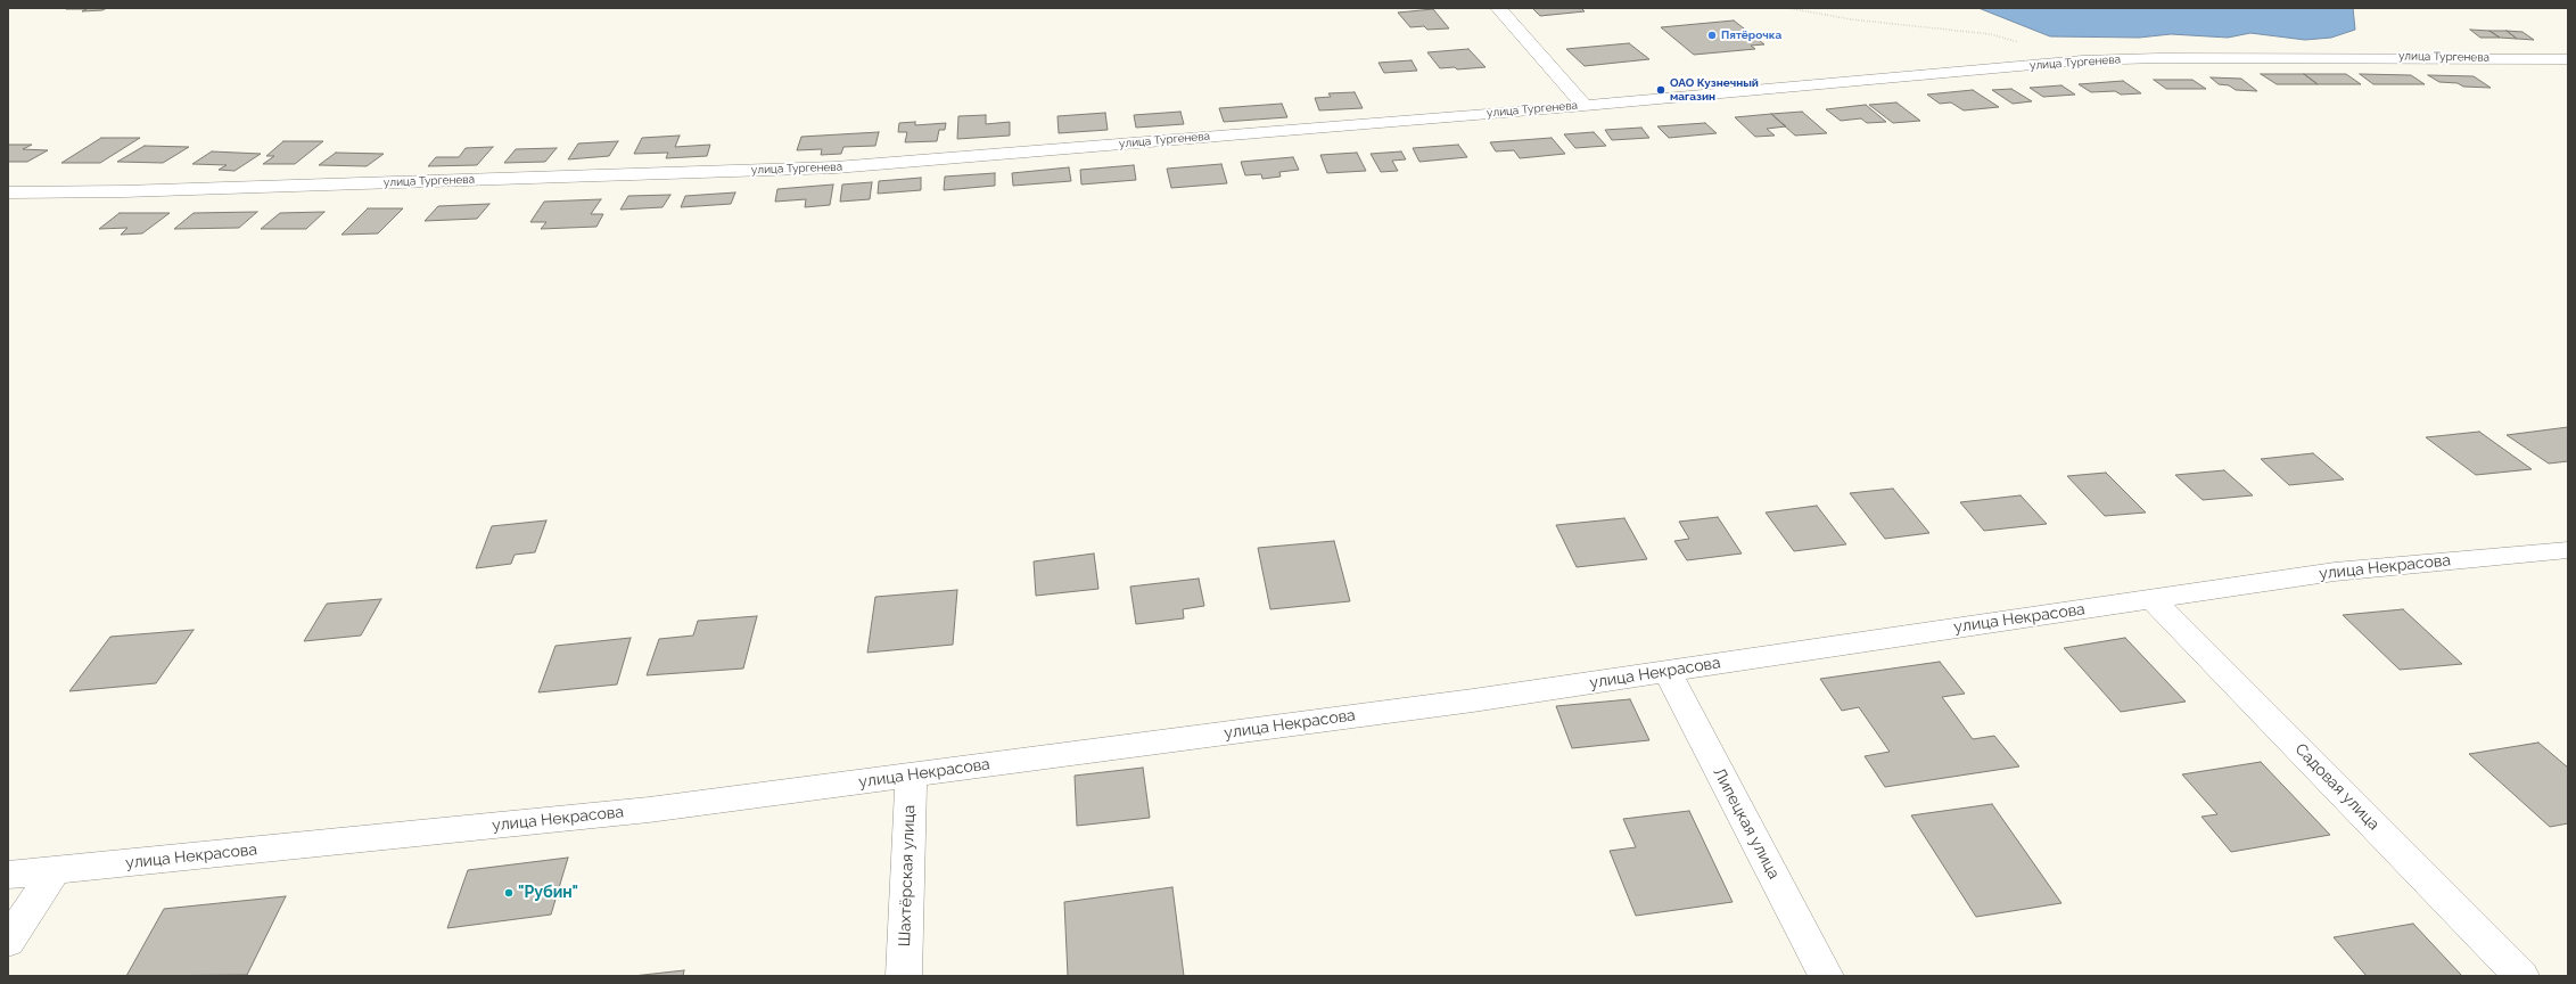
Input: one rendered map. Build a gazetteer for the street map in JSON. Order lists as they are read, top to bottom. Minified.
{"streets":{"street":["улица Тургенева","улица Некрасова","Садовая улица","Липецкая улица","Шахтёрская улица"]},"crossings":[["улица Некрасова","Садовая улица"],["улица Некрасова","Липецкая улица"],["улица Некрасова","Шахтёрская улица"]],"places":["Пятёрочка","ОАО Кузнечный магазин","\"Рубин\""]}
